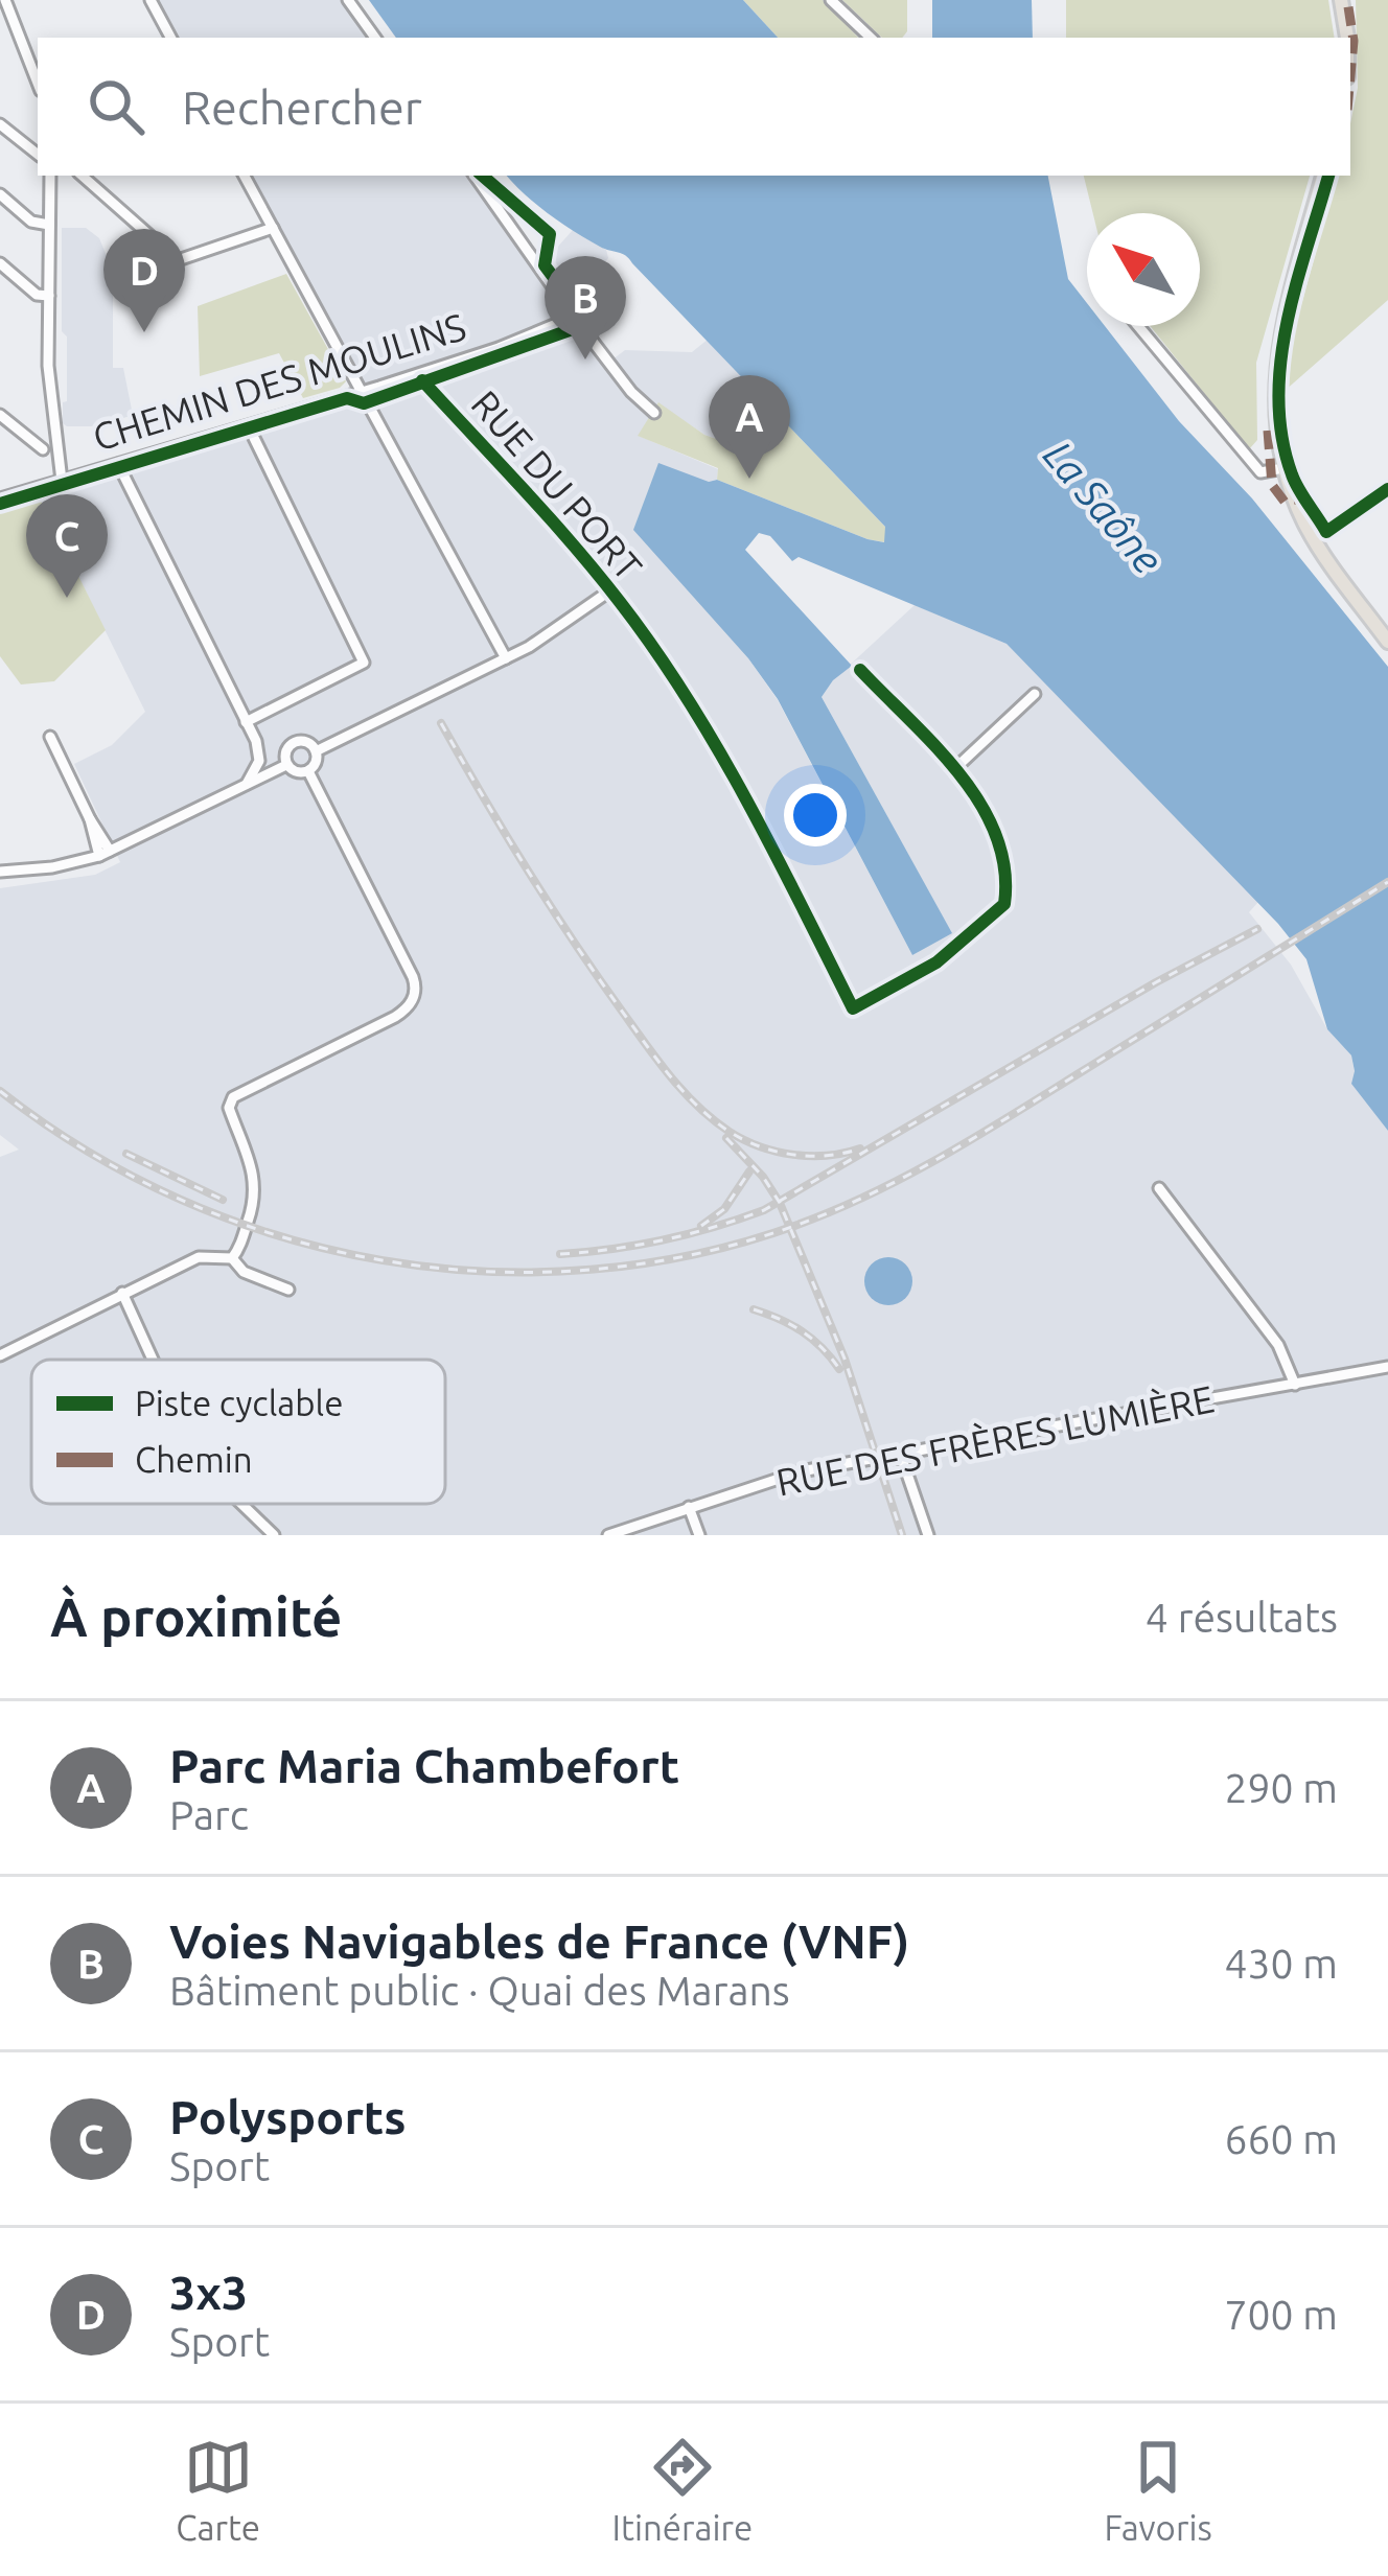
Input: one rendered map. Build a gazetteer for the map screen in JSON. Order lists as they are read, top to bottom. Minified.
{"streets":{"street":["CHEMIN DES MOULINS","RUE DU PORT","RUE DES FRÈRES LUMIÈRE"]},"water":["La Saône"],"legend":["Piste cyclable","Chemin"],"north":"top left","page":{"search":"Rechercher","pins":["D","B","A","C"],"heading":["À proximité","4 résultats"],"list":[{"mark":"A","name":"Parc Maria Chambefort","note":"Parc","value":"290 m"},{"mark":"B","name":"Voies Navigables de France (VNF)","note":"Bâtiment public · Quai des Marans","value":"430 m"},{"mark":"C","name":"Polysports","note":"Sport","value":"660 m"},{"mark":"D","name":"3x3","note":"Sport","value":"700 m"}],"nav":["Carte","Itinéraire","Favoris"]}}
